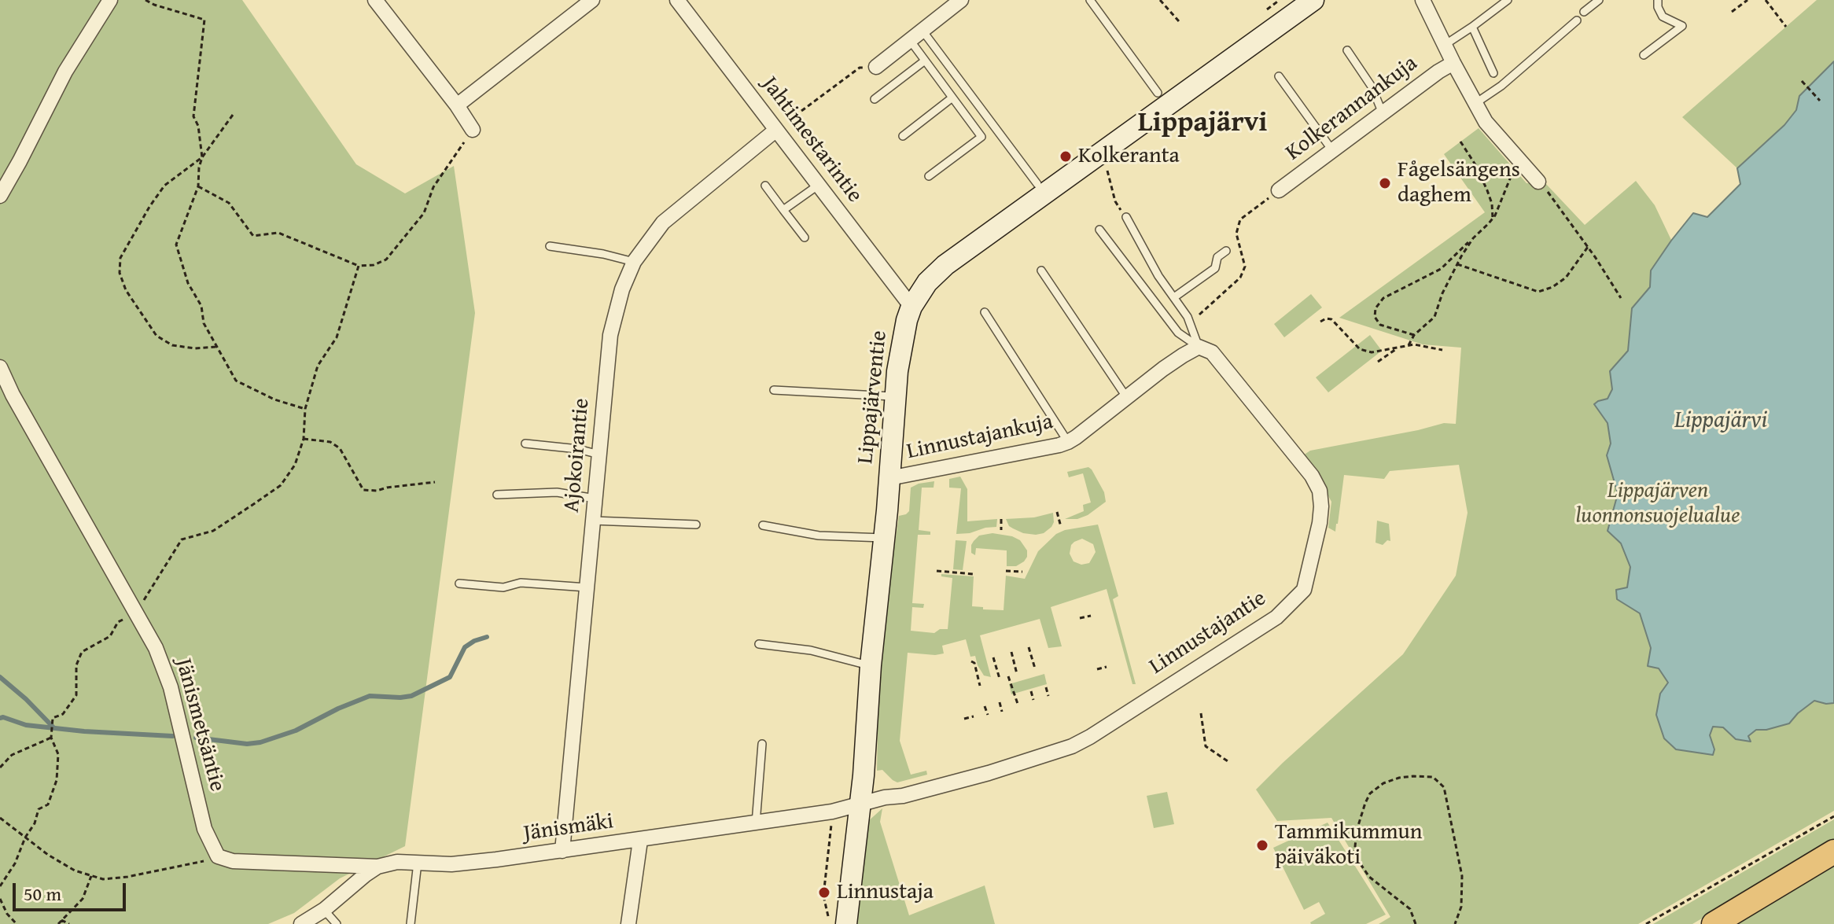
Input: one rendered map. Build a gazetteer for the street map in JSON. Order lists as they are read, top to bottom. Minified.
{"streets":{"main road":["Lippajärventie"],"street":["Kolkerannankuja","Jahtimestarintie","Linnustajankuja","Ajokoirantie","Linnustajantie","Jänismetsäntie","Jänismäki"]},"crossings":[["Jahtimestarintie","Lippajärventie"],["Jahtimestarintie","Ajokoirantie"],["Lippajärventie","Linnustajankuja"],["Lippajärventie","Linnustajantie"],["Lippajärventie","Jänismäki"],["Linnustajankuja","Linnustajantie"],["Ajokoirantie","Jänismäki"],["Linnustajantie","Jänismäki"]],"districts":["Lippajärvi"],"water":["Lippajärvi"],"parks":["Lippajärven luonnonsuojelualue"],"places":["Kolkeranta","Fågelsängens daghem","Tammikummun päiväkoti","Linnustaja"],"scale_bar":"50 m"}
